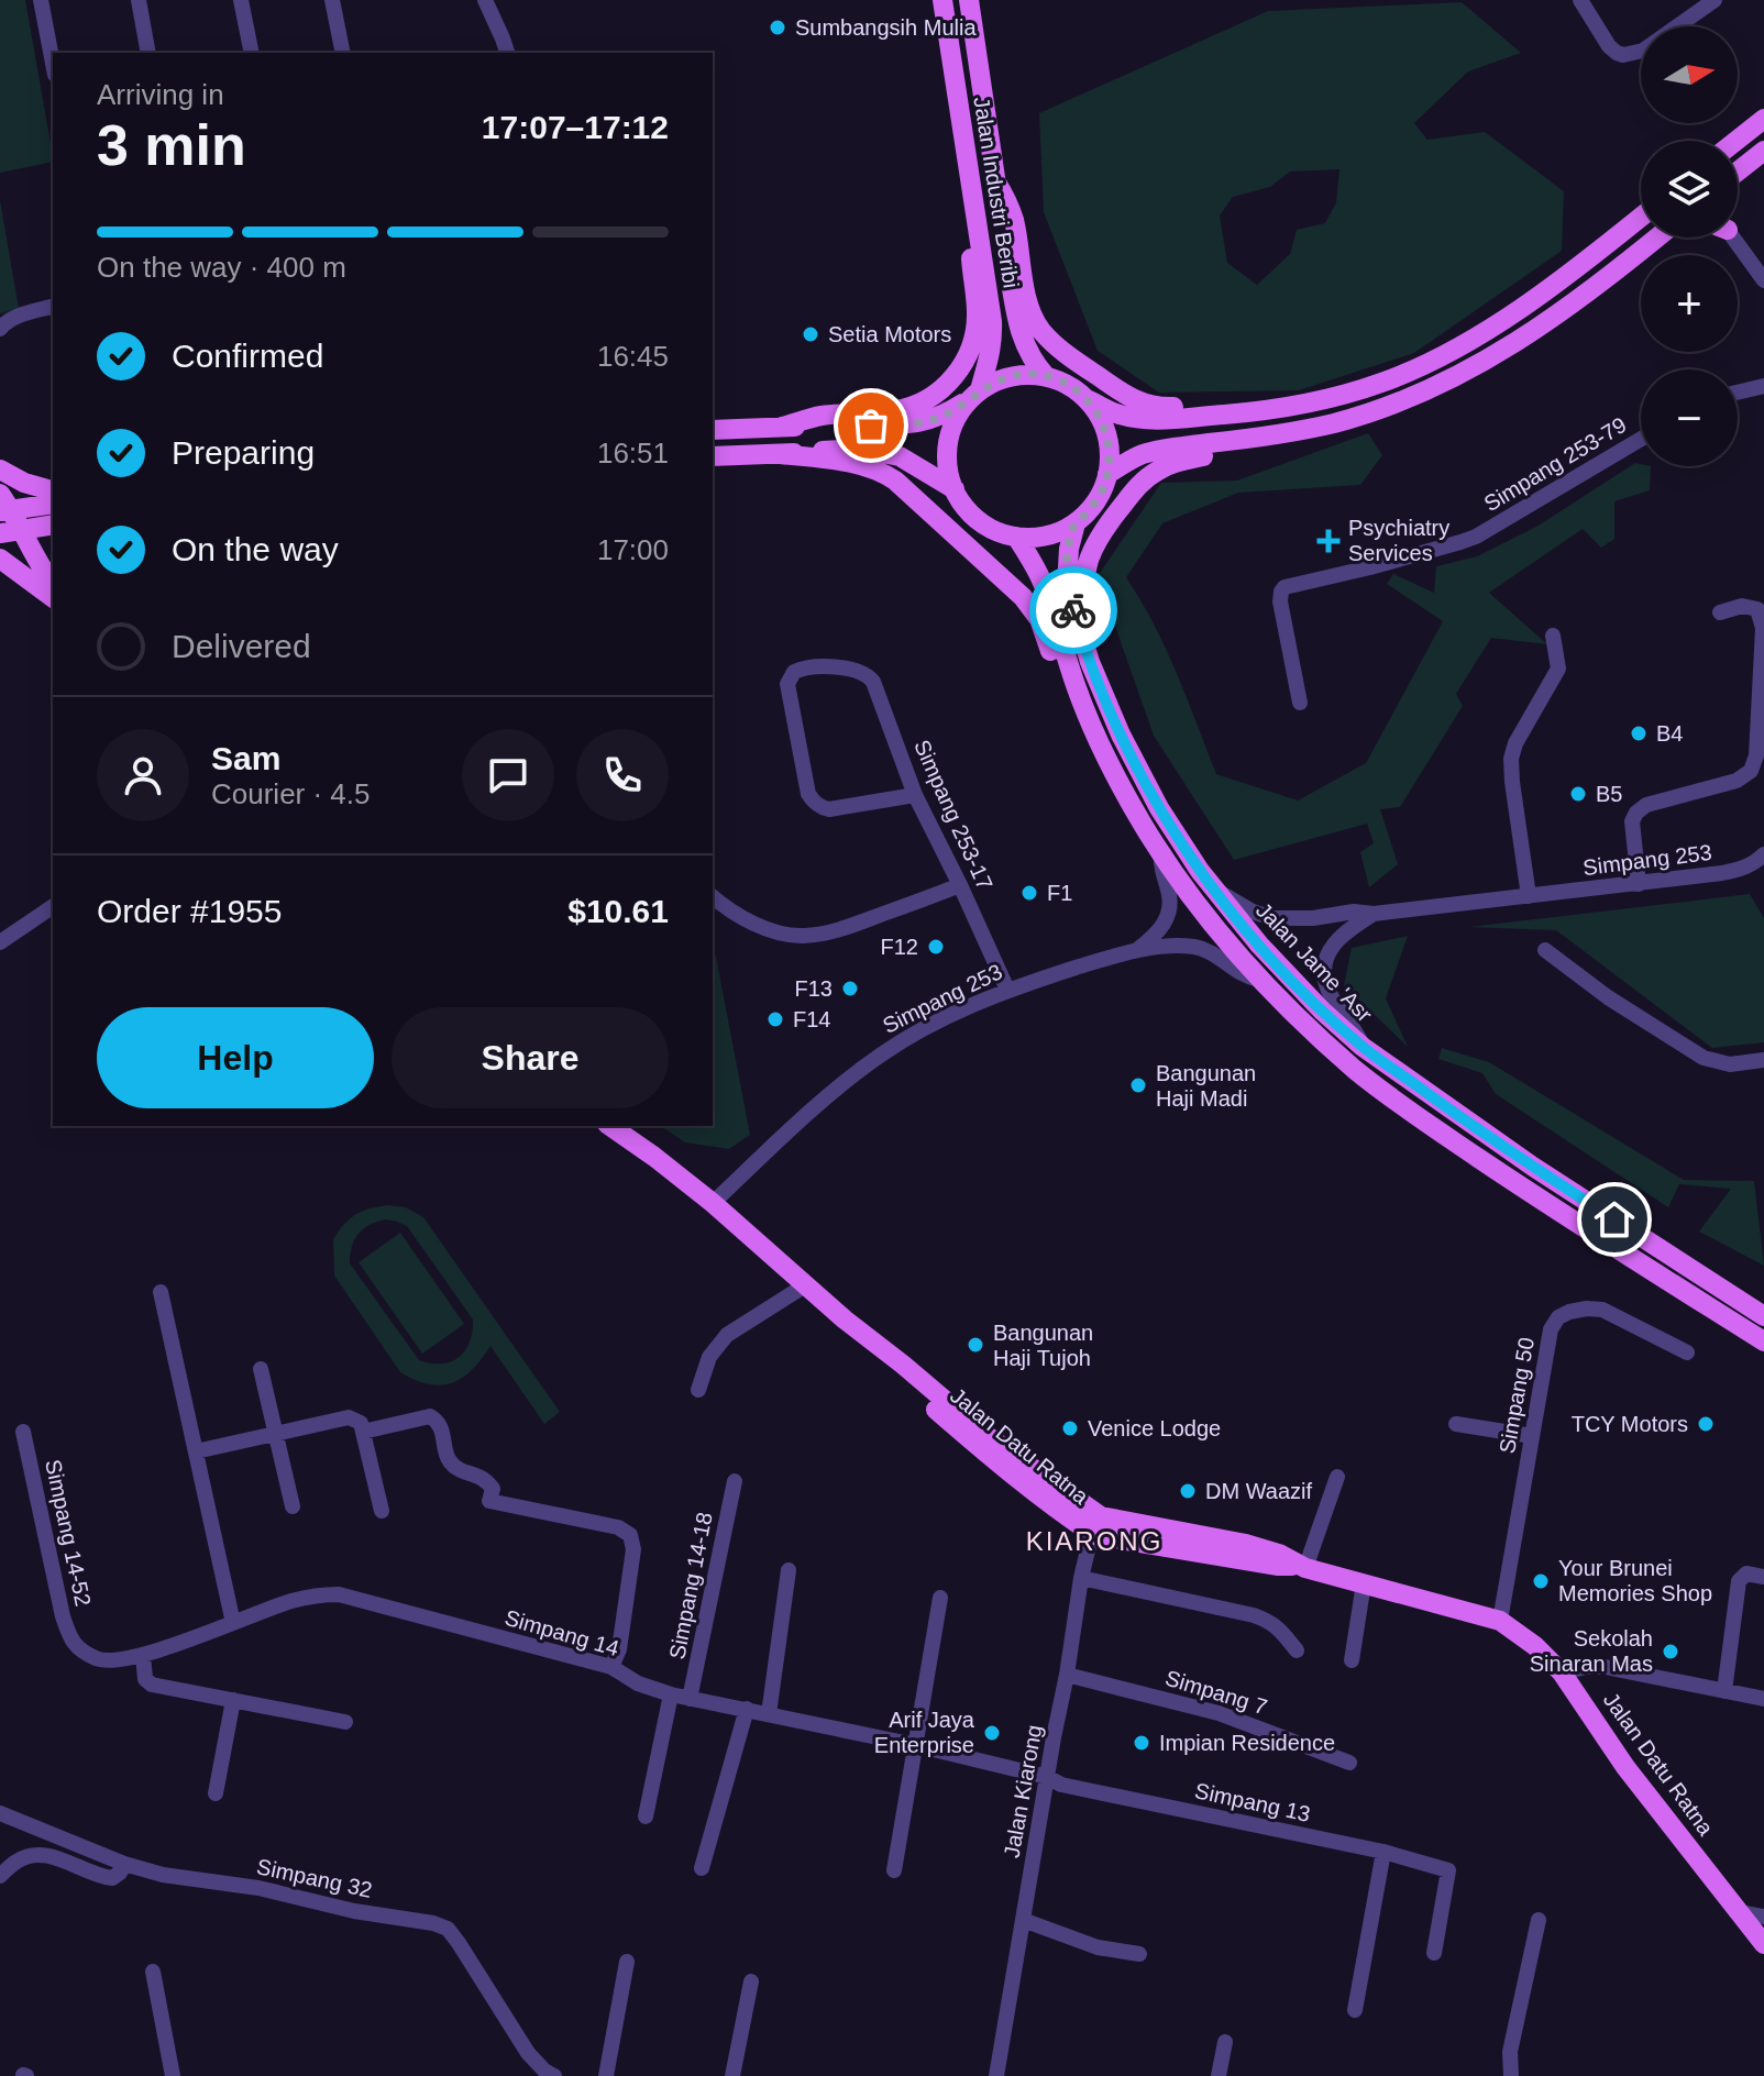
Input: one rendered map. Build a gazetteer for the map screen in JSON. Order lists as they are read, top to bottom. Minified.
{"streets":{"main road":["Jalan Industri Beribi","Jalan Jame 'Asr","Jalan Datu Ratna"],"street":["Simpang 253-79","Simpang 253-17","Simpang 253","Simpang 50","Simpang 14-52","Simpang 14-18","Simpang 14","Simpang 7","Jalan Kiarong","Simpang 13","Simpang 32"]},"crossings":[["Jalan Industri Beribi","Jalan Jame 'Asr"],["Simpang 253-17","Simpang 253"],["Simpang 253","Jalan Jame 'Asr"],["Simpang 253","Jalan Datu Ratna"],["Simpang 50","Jalan Datu Ratna"],["Jalan Datu Ratna","Jalan Kiarong"],["Simpang 14-52","Simpang 14"],["Simpang 14-18","Simpang 14"],["Simpang 14","Jalan Kiarong"],["Simpang 14","Simpang 13"],["Simpang 7","Jalan Kiarong"],["Jalan Kiarong","Simpang 13"]],"districts":["KIARONG"],"places":{"other":["Sumbangsih Mulia","Setia Motors","B4","B5","F1","F12","F13","F14","Bangunan Haji Madi","Bangunan Haji Tujoh","TCY Motors","Venice Lodge","DM Waazif","Your Brunei Memories Shop","Sekolah Sinaran Mas","Arif Jaya Enterprise","Impian Residence"],"health":["Psychiatry Services"]},"north":"right","page":{"map_buttons":["+","−"],"heading":["3 min","Arriving in","17:07–17:12"],"panel":["Sam","Courier · 4.5","Order #1955","$10.61"],"bar":"On the way · 400 m","list":[["Confirmed","16:45"],["Preparing","16:51"],["On the way","17:00"],"Delivered"],"buttons":["Help","Share"]}}
